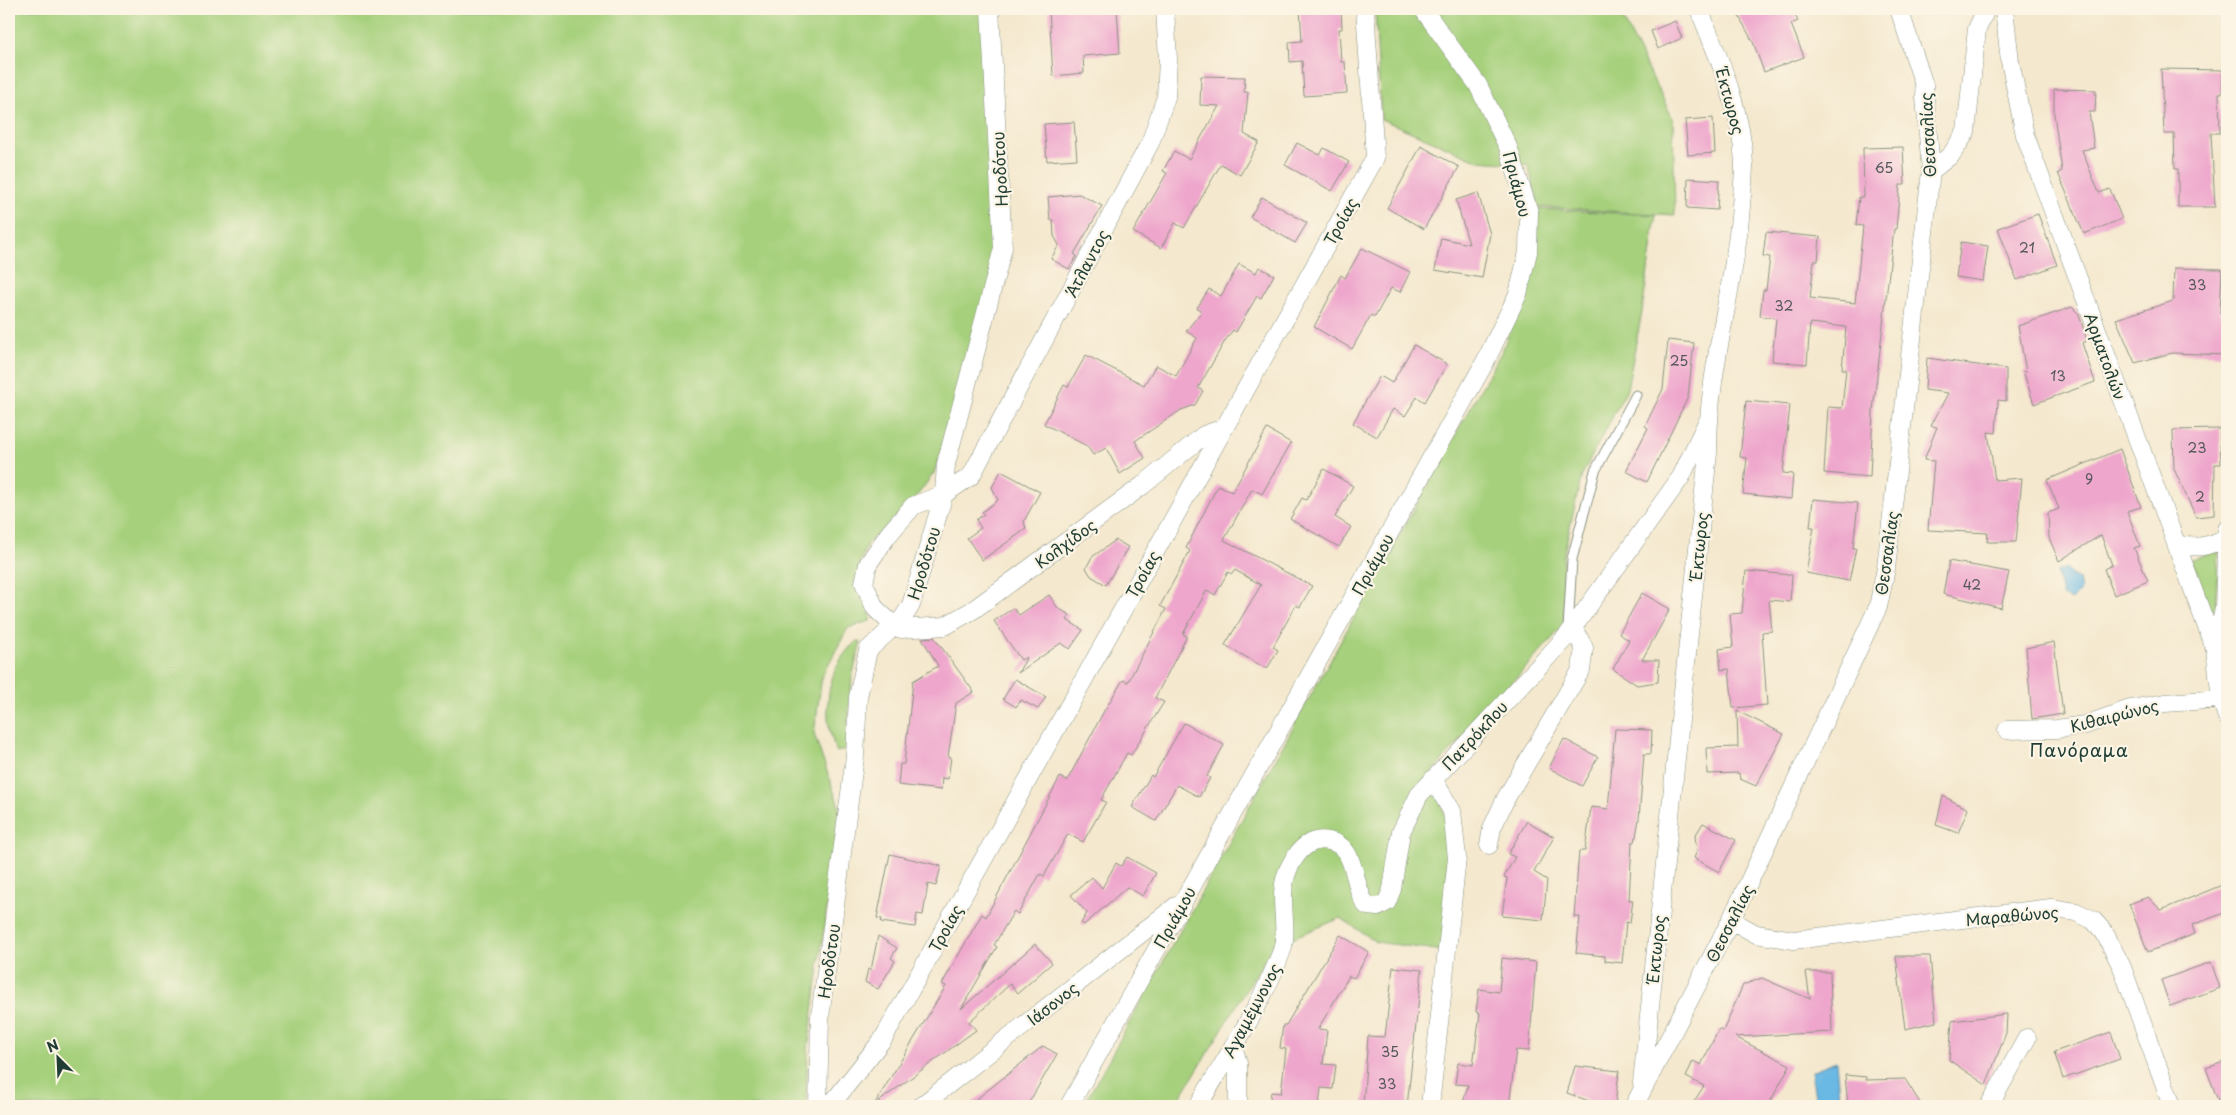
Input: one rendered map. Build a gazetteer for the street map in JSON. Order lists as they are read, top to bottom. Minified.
{"streets":{"street":["Έκτωρος","Θεσσαλίας","Ηροδότου","Πριάμου","Τροίας","Άτλαντος","Αρματολών","Κολχίδος","Κιθαιρώνος","Πατρόκλου","Μαραθώνος","Ιάσονος","Αγαμέμνονος"]},"crossings":[["Έκτωρος","Θεσσαλίας"],["Έκτωρος","Πατρόκλου"],["Θεσσαλίας","Μαραθώνος"],["Ηροδότου","Τροίας"],["Ηροδότου","Άτλαντος"],["Ηροδότου","Κολχίδος"],["Πριάμου","Ιάσονος"],["Τροίας","Κολχίδος"],["Άτλαντος","Κολχίδος"],["Αρματολών","Κιθαιρώνος"],["Πατρόκλου","Αγαμέμνονος"]],"districts":["Πανόραμα"],"house_numbers":["65","21","33","32","25","13","23","9","2","42","35","33"],"north":"top left"}
